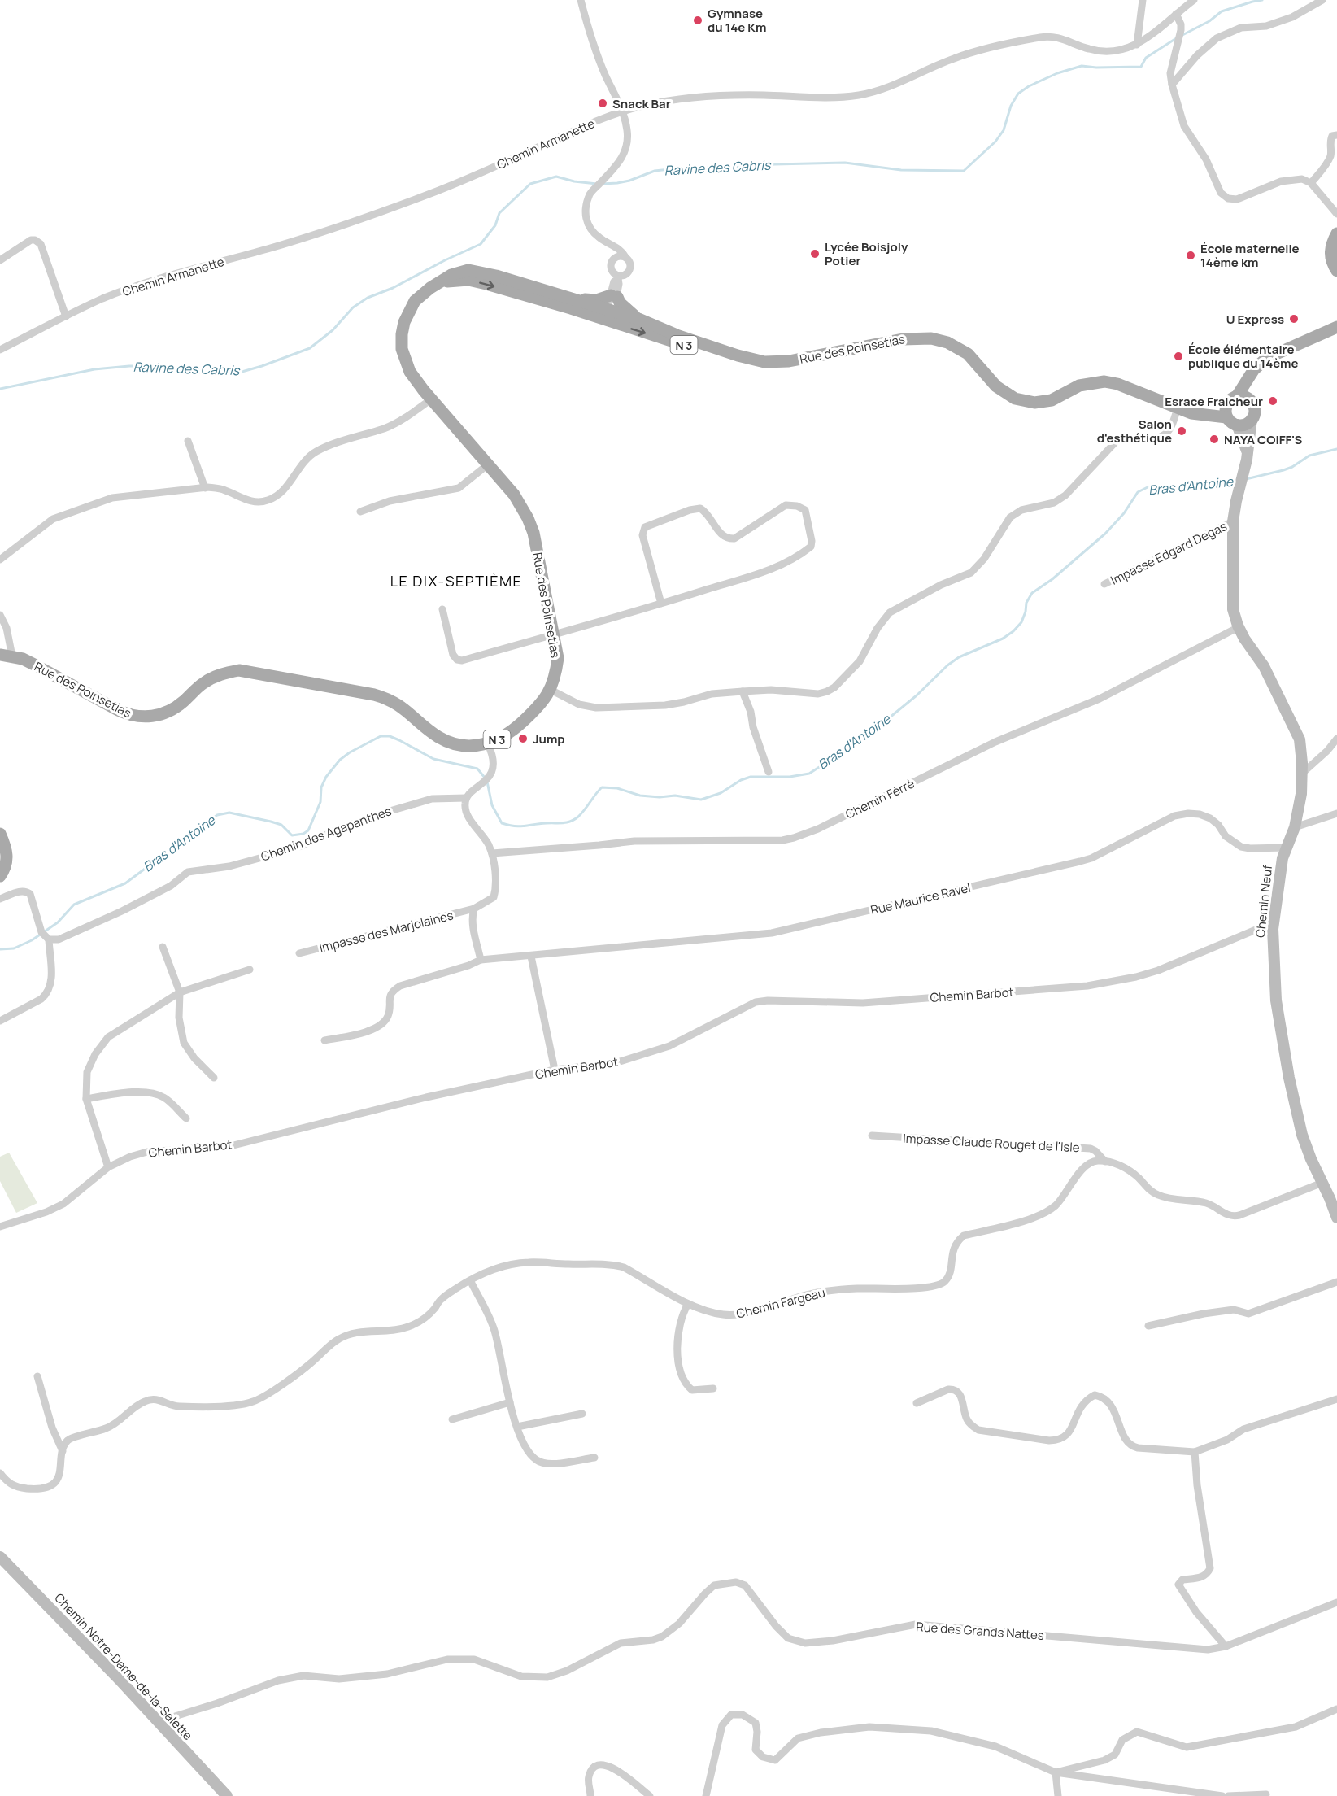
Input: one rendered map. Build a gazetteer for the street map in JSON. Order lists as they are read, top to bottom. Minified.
{"streets":{"main road":["N 3","Rue des Poinsetias","Chemin Neuf","Chemin Notre-Dame-de-la-Salette"],"street":["Chemin Armanette","Impasse Edgard Degas","Chemin Fèrrè","Chemin des Agapanthes","Rue Maurice Ravel","Impasse des Marjolaines","Chemin Barbot","Impasse Claude Rouget de l'Isle","Chemin Fargeau","Rue des Grands Nattes"]},"crossings":[["N 3","Rue des Poinsetias"],["N 3","Chemin Neuf"],["Rue des Poinsetias","Chemin Neuf"],["Impasse Edgard Degas","Chemin Neuf"],["Chemin Fèrrè","Chemin Neuf"],["Chemin Fèrrè","Impasse des Marjolaines"],["Rue Maurice Ravel","Chemin Neuf"],["Chemin Neuf","Chemin Barbot"],["Impasse Claude Rouget de l'Isle","Chemin Fargeau"],["Rue des Grands Nattes","Chemin Notre-Dame-de-la-Salette"]],"districts":["LE DIX-SEPTIÈME"],"water":["Ravine des Cabris","Bras d'Antoine"],"places":["Gymnase du 14e Km","Snack Bar","Lycée Boisjoly Potier","École maternelle 14ème km","U Express","École élémentaire publique du 14ème","Esrace Fraicheur","Salon d'esthétique","NAYA COIFF'S","Jump"]}
